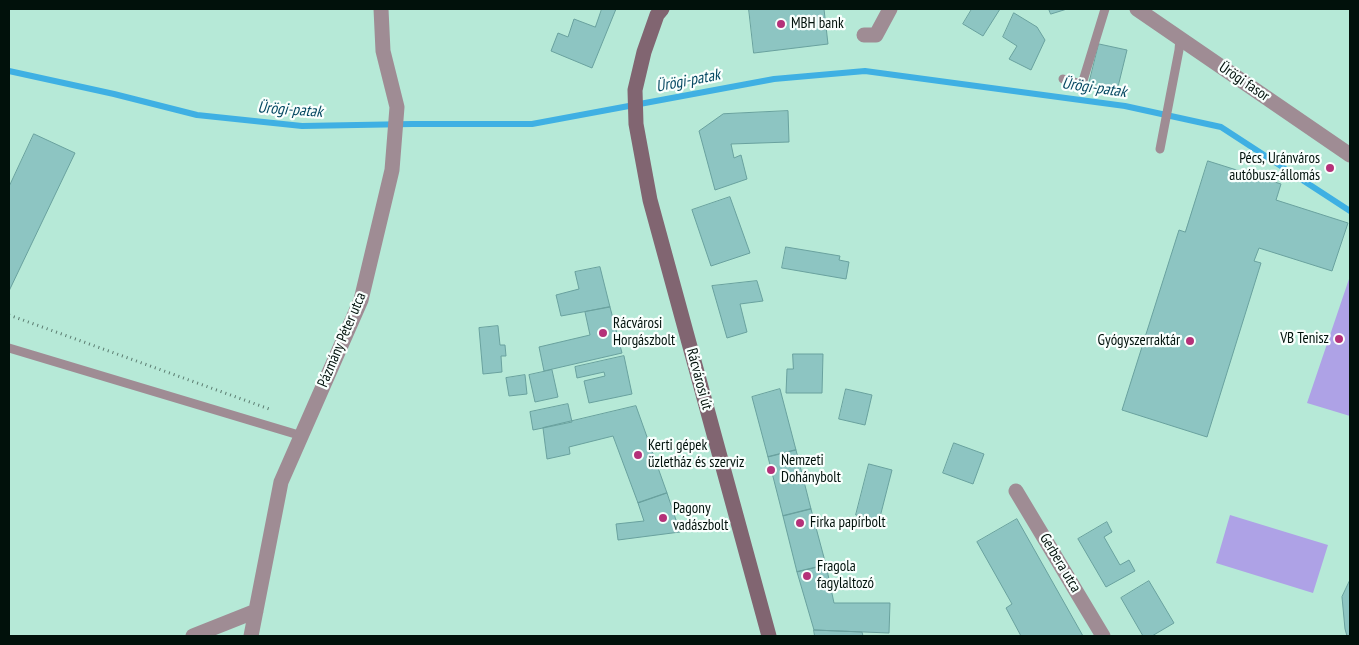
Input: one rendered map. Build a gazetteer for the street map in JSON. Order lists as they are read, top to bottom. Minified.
{"streets":{"street":["Ürögi fasor","Pázmány Péter utca","Rácvárosi út","Gerbera utca"]},"water":["Ürögi-patak"],"places":["MBH bank","Pécs, Uránváros autóbusz-állomás","Rácvárosi Horgászbolt","VB Tenisz","Gyógyszerraktár","Kerti gépek üzletház és szerviz","Nemzeti Dohánybolt","Pagony vadászbolt","Firka papírbolt","Fragola fagylaltozó"]}
